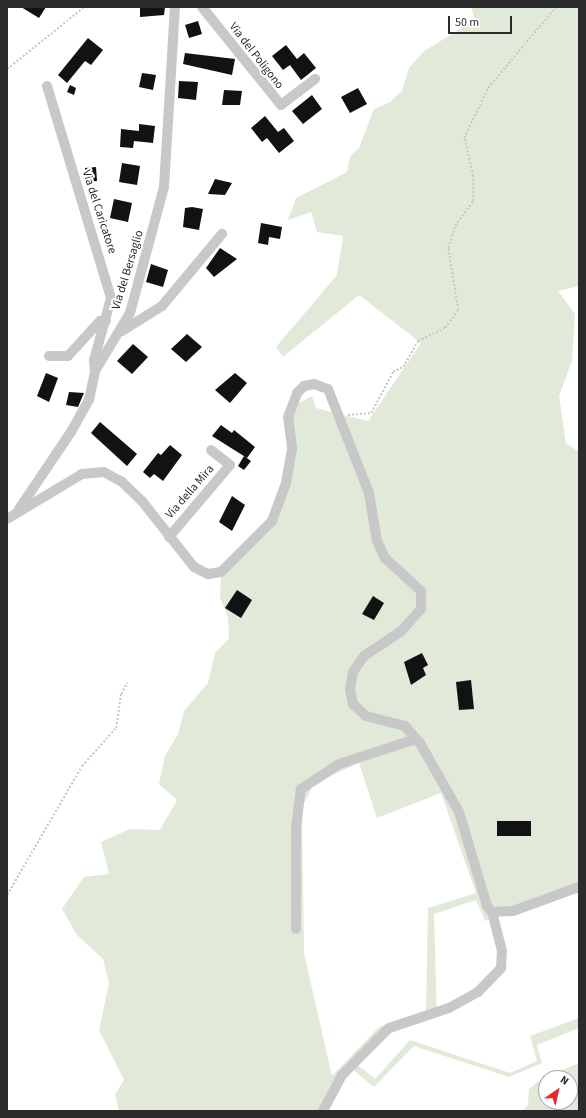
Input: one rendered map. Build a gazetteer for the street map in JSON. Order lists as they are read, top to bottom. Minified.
{"streets":{"street":["Via del Poligono","Via del Caricatore","Via del Bersaglio","Via della Mira"]},"crossings":[["Via del Caricatore","Via del Bersaglio"]],"scale_bar":"50 m","north":"top right"}
